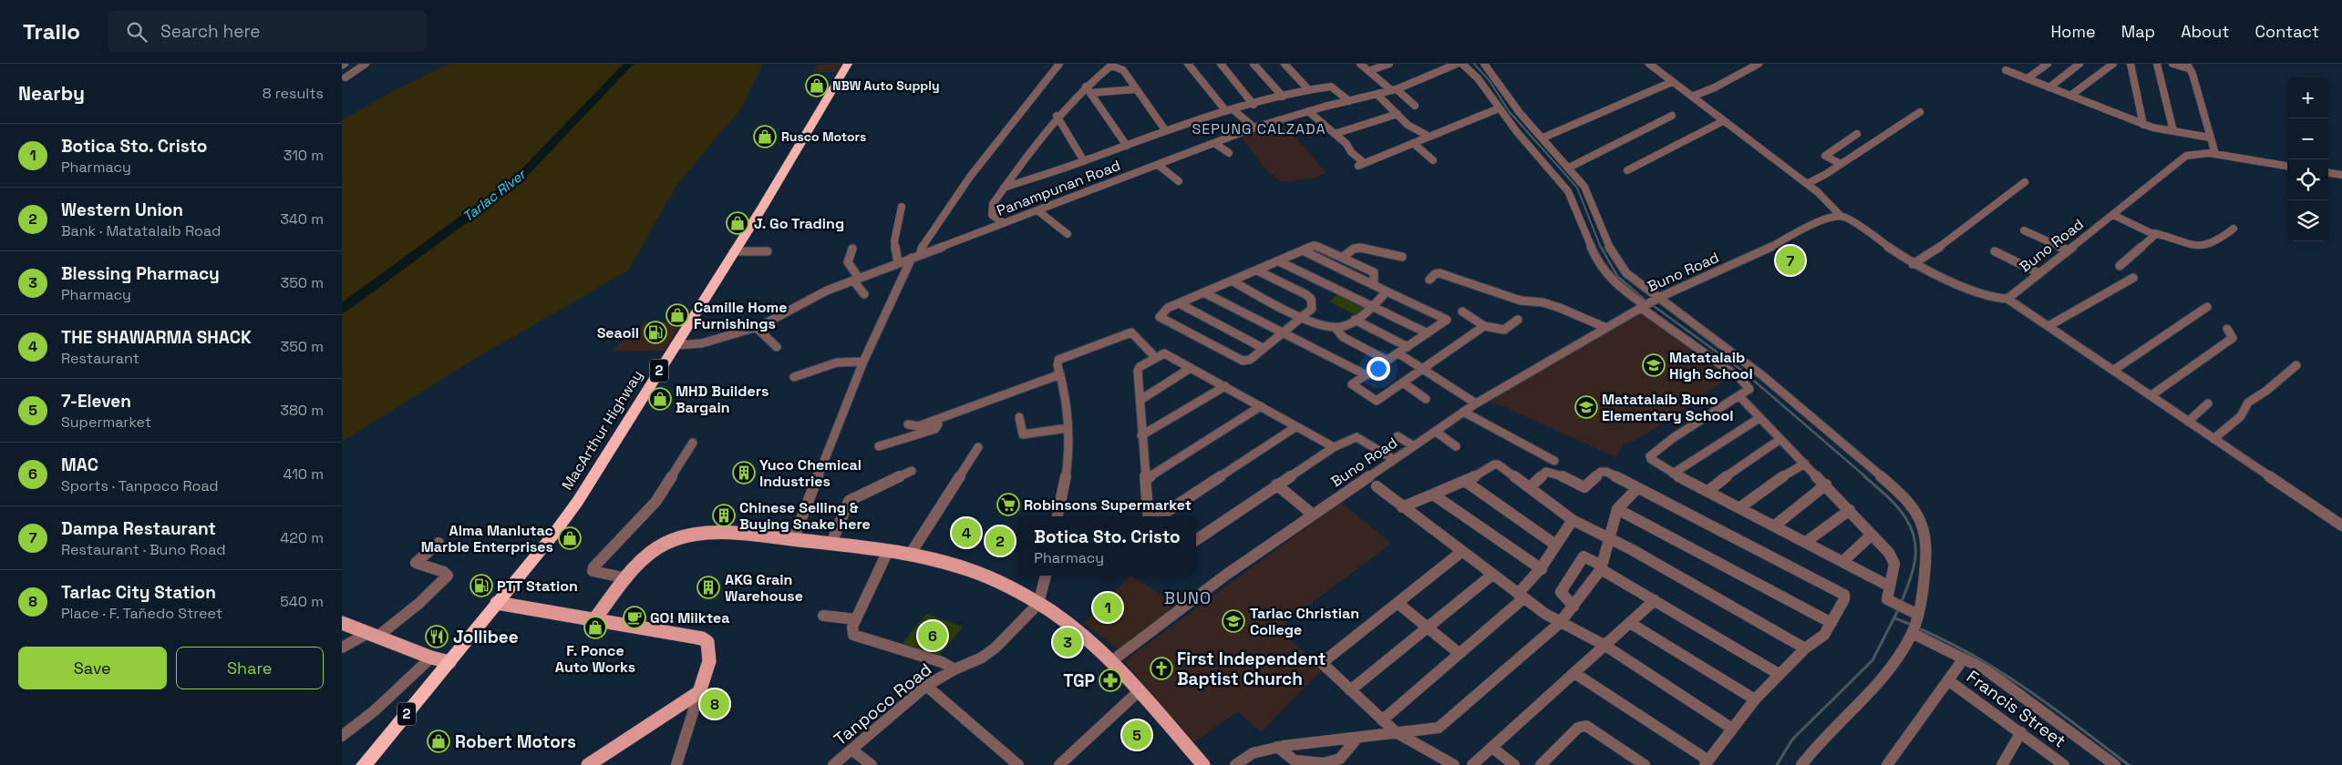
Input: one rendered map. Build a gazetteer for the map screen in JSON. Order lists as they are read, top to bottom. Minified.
{"streets":{"highway":["2","MacArthur Highway"],"street":["Panampunan Road","Buno Road","Tanpoco Road","Francis Street"]},"crossings":[["Panampunan Road","MacArthur Highway"]],"districts":["SEPUNG CALZADA","BUNO"],"water":["Tarlac River"],"places":{"shop":["NBW Auto Supply","Rusco Motors","J. Go Trading","Camille Home Furnishings","MHD Builders Bargain","Alma Manlutac Marble Enterprises","F. Ponce Auto Works","Robert Motors"],"fuel station":["Seaoil","PTT Station"],"school or university":["Matatalaib High School","Matatalaib Buno Elementary School","Tarlac Christian College"],"building":["Yuco Chemical Industries","Chinese Selling & Buying Snake here","AKG Grain Warehouse"],"supermarket":["Robinsons Supermarket"],"cafe":["GO! Milktea"],"restaurant":["Jollibee"],"church":["First Independent Baptist Church"],"pharmacy":["TGP"]},"page":{"header":"Trailo","search":"Search here","nav":["Home","Map","About","Contact"],"heading":["Nearby","8 results"],"map_buttons":["+","−"],"list":[{"mark":"1","name":"Botica Sto. Cristo","note":"Pharmacy","value":"310 m"},{"mark":"2","name":"Western Union","note":"Bank · Matatalaib Road","value":"340 m"},{"mark":"3","name":"Blessing Pharmacy","note":"Pharmacy","value":"350 m"},{"mark":"4","name":"THE SHAWARMA SHACK","note":"Restaurant","value":"350 m"},{"mark":"5","name":"7-Eleven","note":"Supermarket","value":"380 m"},{"mark":"6","name":"MAC","note":"Sports · Tanpoco Road","value":"410 m"},{"mark":"7","name":"Dampa Restaurant","note":"Restaurant · Buno Road","value":"420 m"},{"mark":"8","name":"Tarlac City Station","note":"Place · F. Tañedo Street","value":"540 m"}],"pins":["7","4","2","1","6","3","8","5"],"popup":["Botica Sto. Cristo","Pharmacy"],"buttons":["Save","Share"]}}
